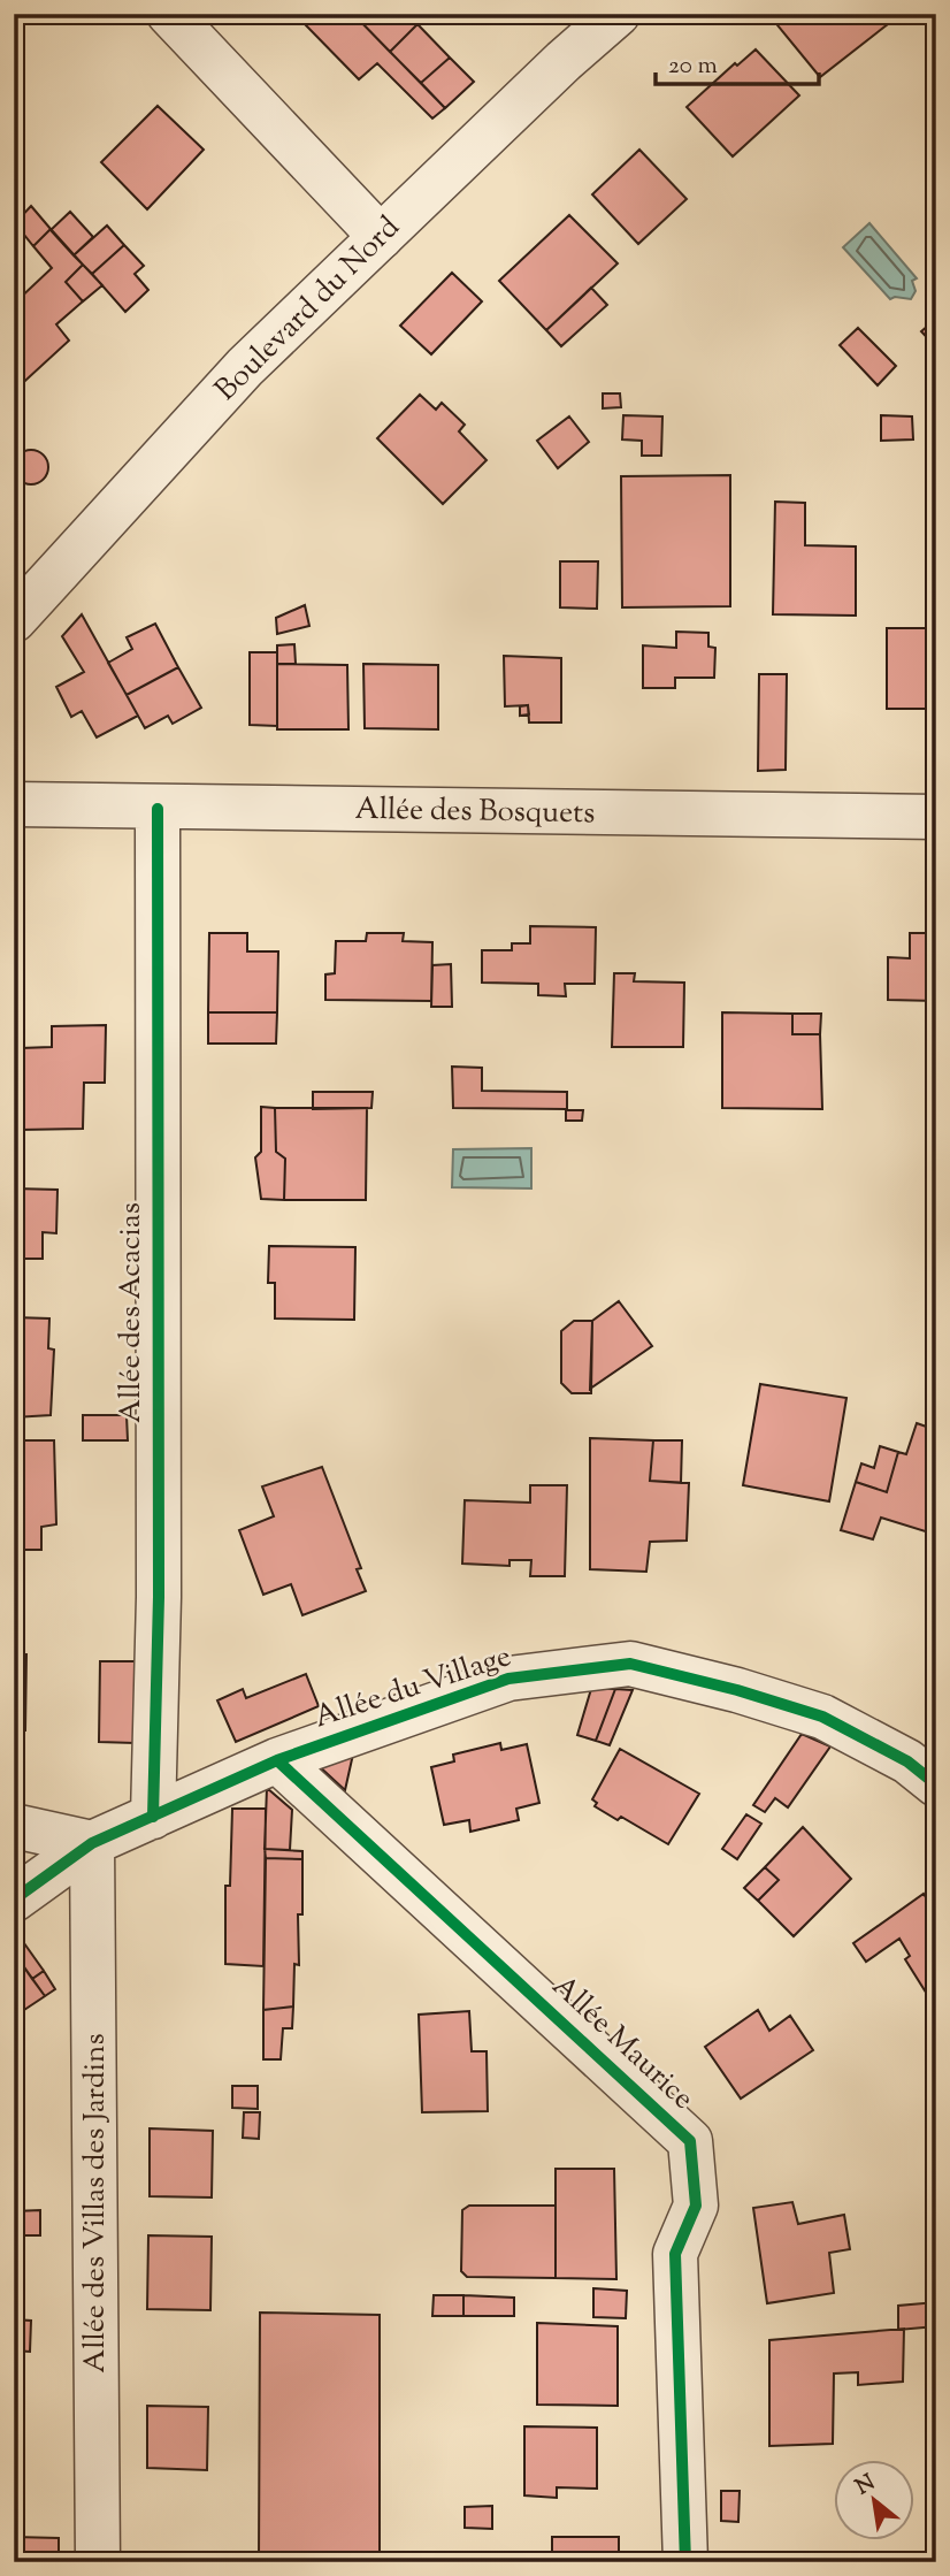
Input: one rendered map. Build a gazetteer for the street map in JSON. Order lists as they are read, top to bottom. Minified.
{"streets":{"street":["Boulevard du Nord","Allée des Bosquets","Allée des Acacias","Allée du Village","Allée Maurice","Allée des Villas des Jardins"]},"crossings":[["Allée des Bosquets","Allée des Acacias"],["Allée des Acacias","Allée du Village"],["Allée du Village","Allée Maurice"],["Allée du Village","Allée des Villas des Jardins"]],"scale_bar":"20 m","north":"top left"}
